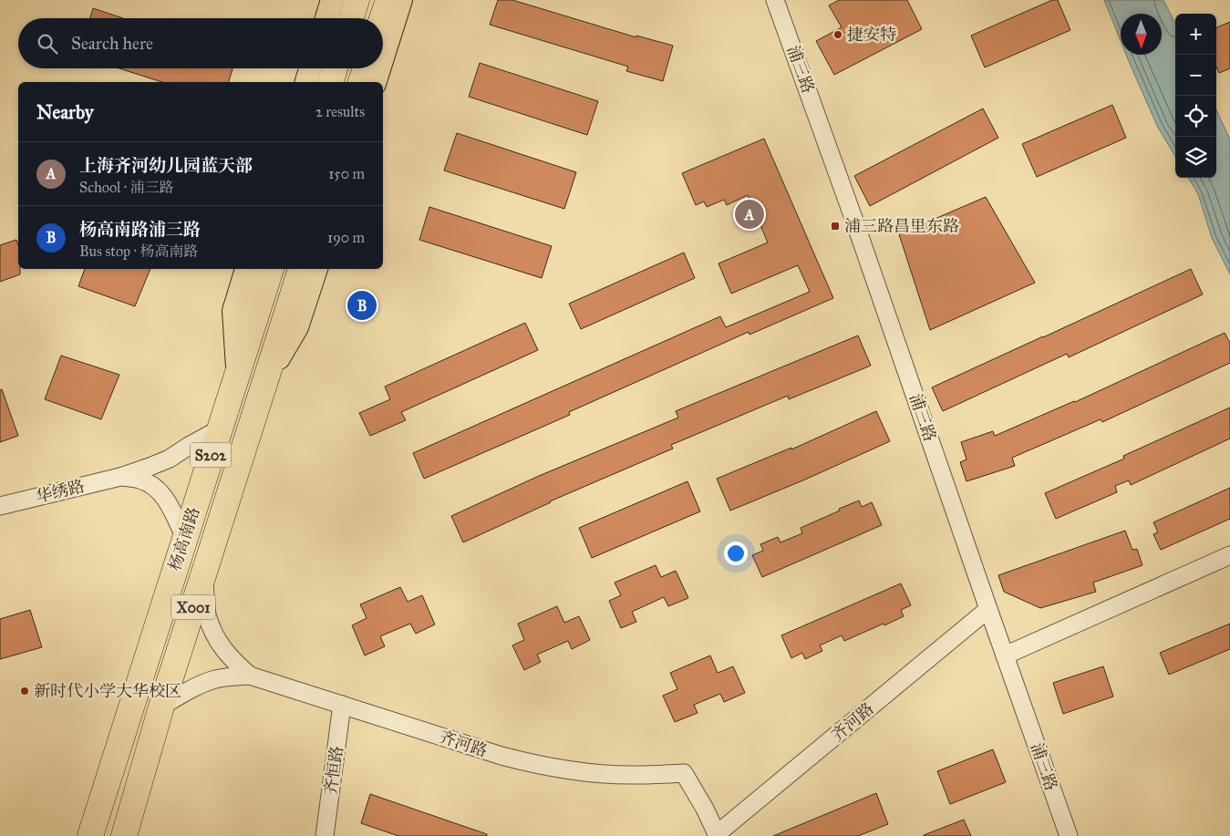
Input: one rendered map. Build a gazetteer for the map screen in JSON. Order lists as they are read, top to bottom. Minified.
{"streets":{"highway":["S202","杨高南路","X001"],"street":["浦三路","华绣路","齐河路","齐恒路"]},"crossings":[["浦三路","齐河路"],["华绣路","杨高南路"],["杨高南路","齐河路"],["齐河路","齐恒路"]],"places":{"other":["捷安特","新时代小学大华校区"],"transit":["浦三路昌里东路"]},"north":"bottom","page":{"map_buttons":["+","−"],"search":"Search here","heading":["Nearby","2 results"],"list":[{"mark":"A","name":"上海齐河幼儿园蓝天部","note":"School · 浦三路","value":"150 m"},{"mark":"B","name":"杨高南路浦三路","note":"Bus stop · 杨高南路","value":"190 m"}],"pins":["A","B"]}}
